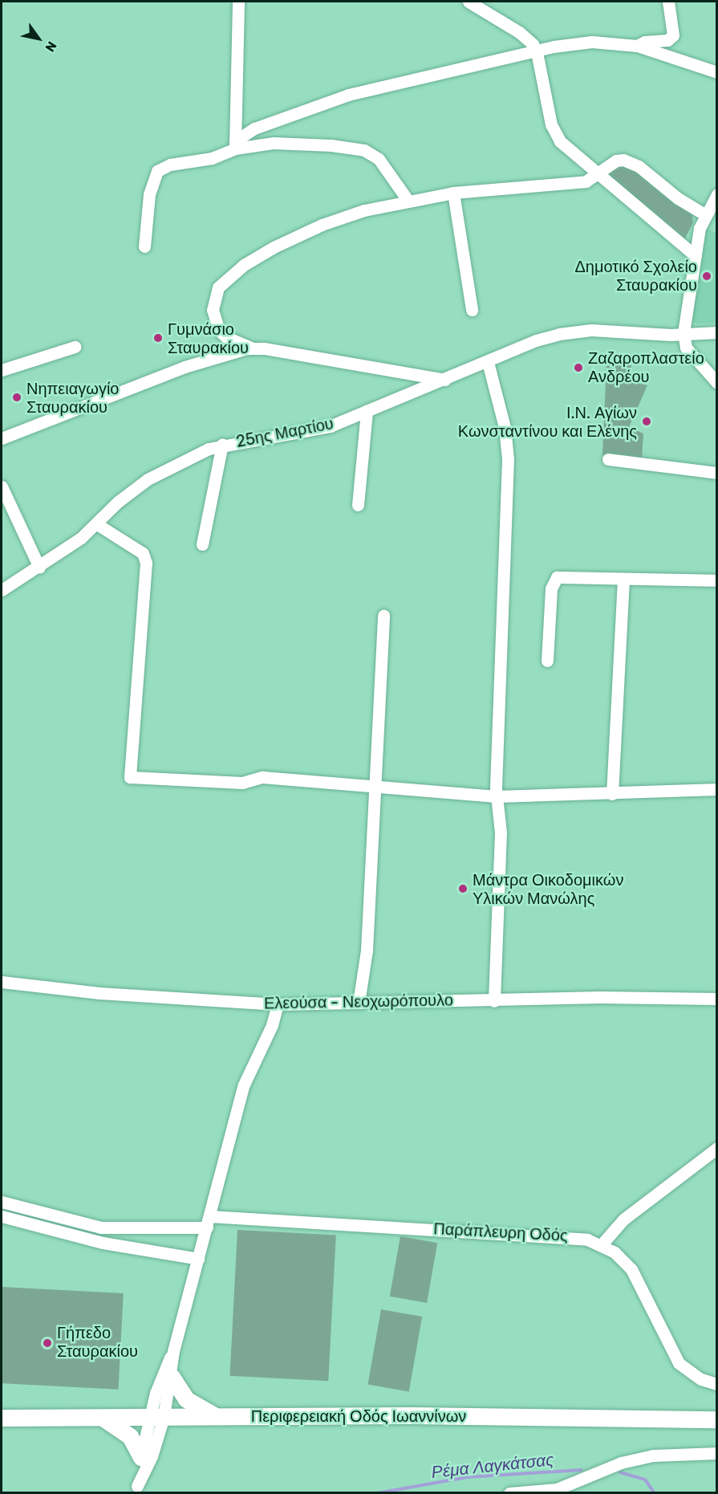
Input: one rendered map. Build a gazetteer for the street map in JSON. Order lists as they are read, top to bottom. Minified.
{"streets":{"highway":["Περιφερειακή Οδός Ιωαννίνων"],"street":["25ης Μαρτίου","Ελεούσα - Νεοχωρόπουλο","Παράπλευρη Οδός"]},"water":["Ρέμα Λαγκάτσας"],"places":["Δημοτικό Σχολείο Σταυρακίου","Γυμνάσιο Σταυρακίου","Ζαζαροπλαστείο Ανδρέου","Νηπειαγωγίο Σταυρακίου","Ι.Ν. Αγίων Κωνσταντίνου και Ελένης","Μάντρα Οικοδομικών Υλικών Μανώλης","Γήπεδο Σταυρακίου"],"north":"bottom right"}
